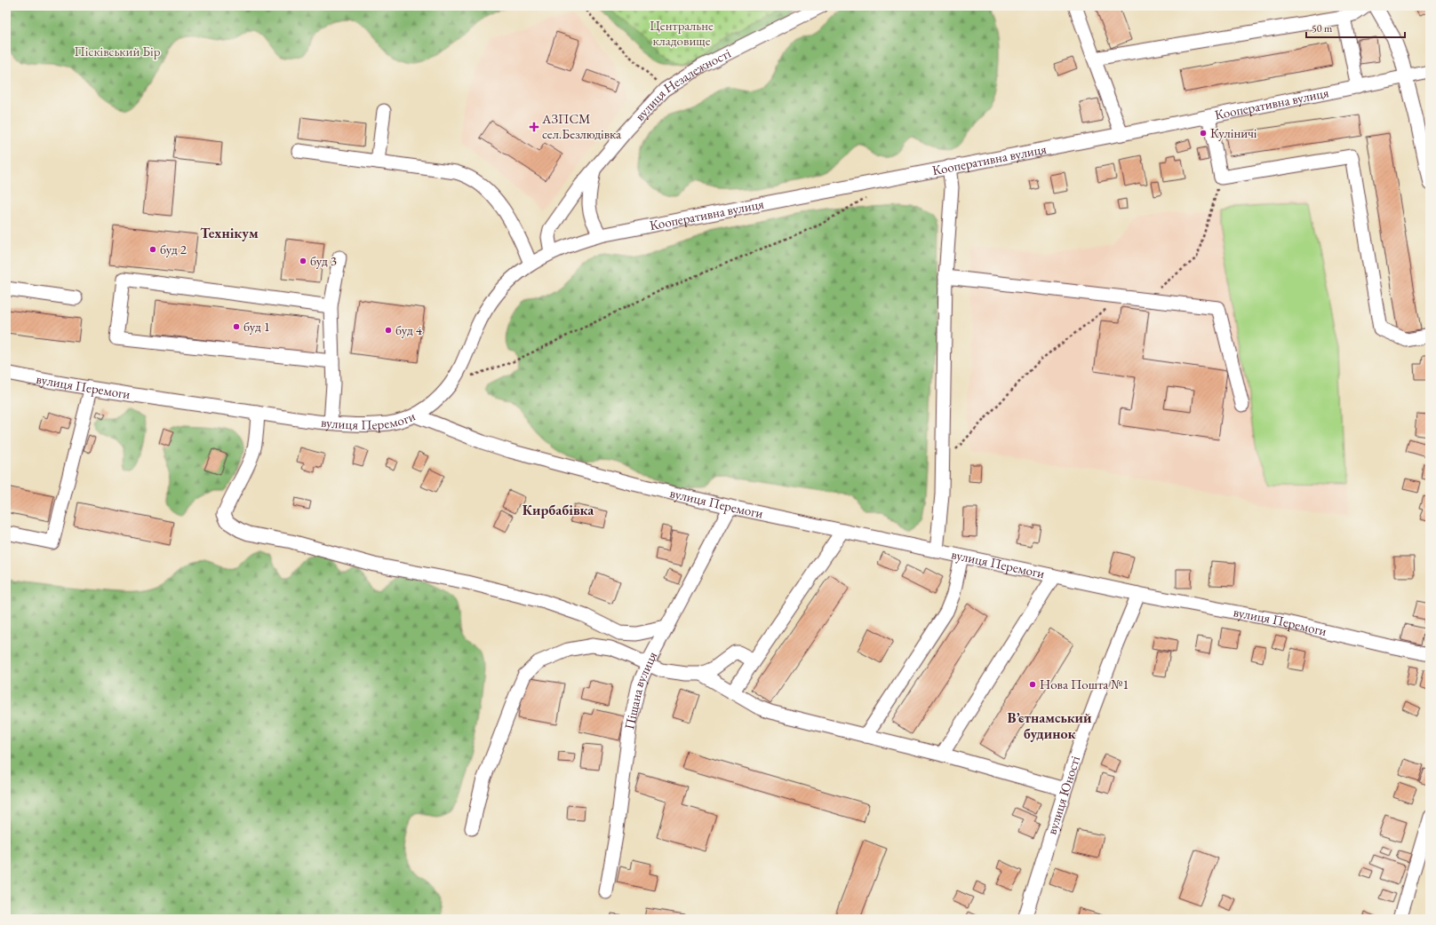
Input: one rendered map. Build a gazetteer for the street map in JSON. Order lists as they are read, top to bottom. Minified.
{"streets":{"street":["вулиця Незалежності","Кооперативна вулиця","вулиця Перемоги","Піщана вулиця","вулиця Юності"]},"crossings":[["вулиця Незалежності","Кооперативна вулиця"],["Кооперативна вулиця","вулиця Перемоги"],["вулиця Перемоги","Піщана вулиця"],["вулиця Перемоги","вулиця Юності"]],"districts":["Технікум","Кирбабівка","В’єтнамський будинок"],"parks":["Центральне кладовище","Пісківський Бір"],"places":{"health":["АЗПСМ сел.Безлюдівка"],"other":["Куліничі","буд 2","буд 3","буд 1","буд 4","Нова Пошта №1"]},"scale_bar":"50 m"}
